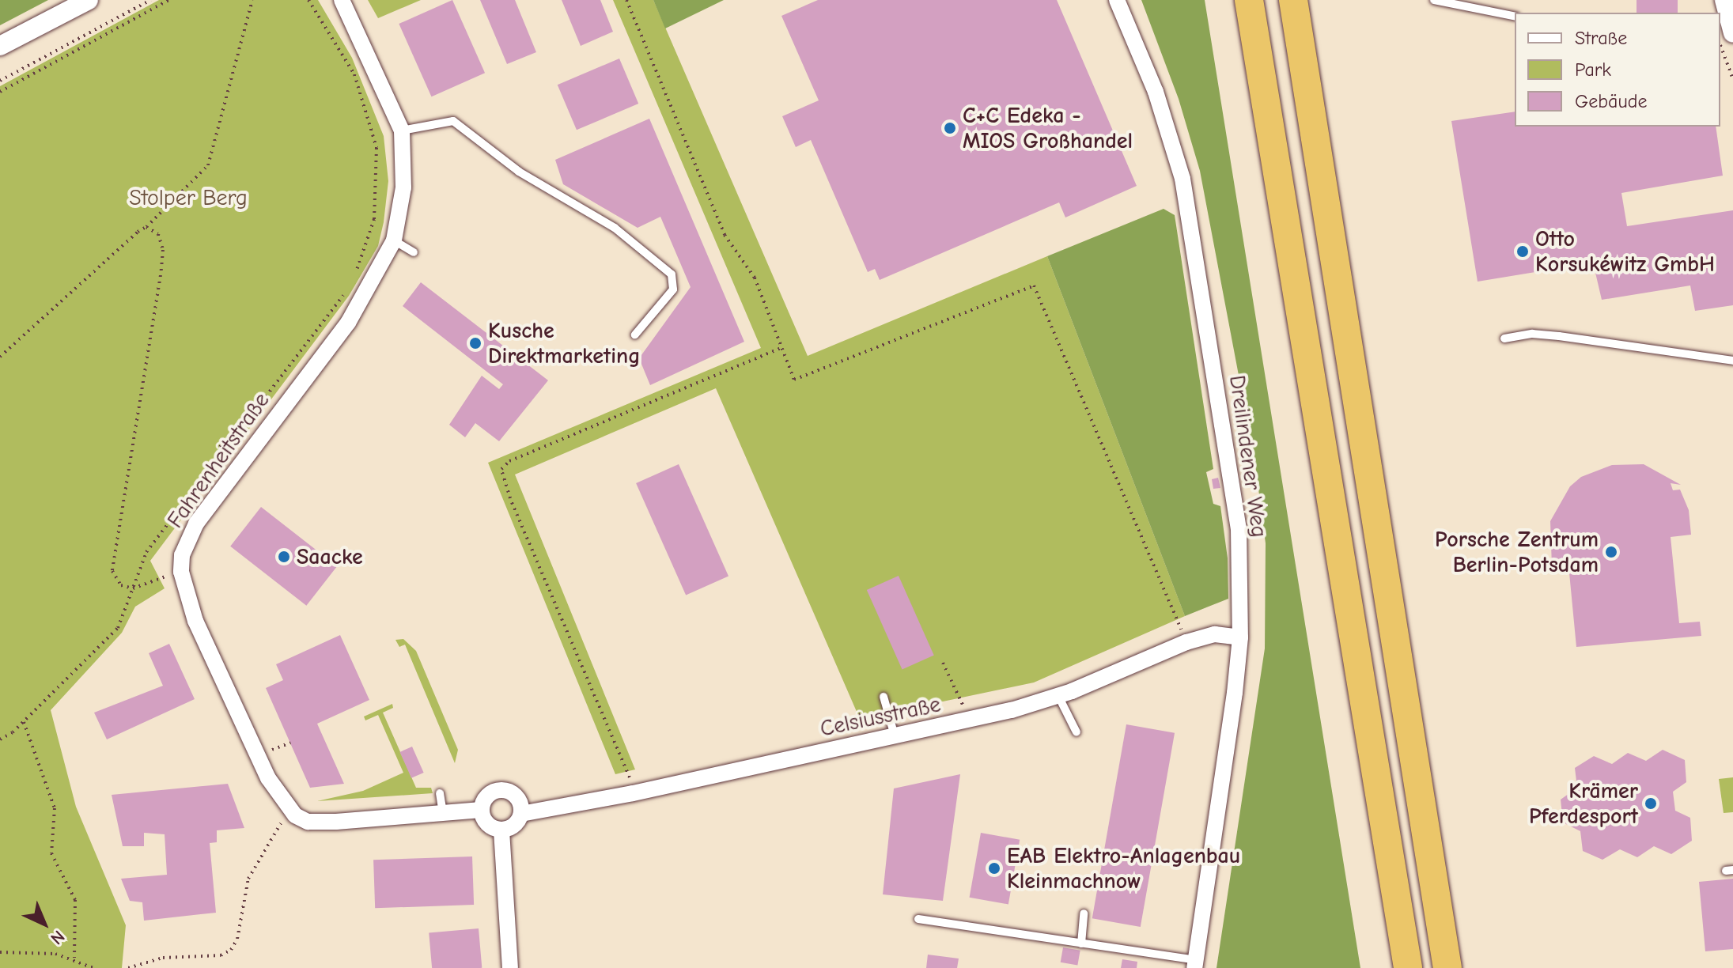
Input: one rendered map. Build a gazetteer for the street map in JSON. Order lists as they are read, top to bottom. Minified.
{"streets":{"street":["Dreilindener Weg","Fahrenheitstraße","Celsiusstraße"]},"crossings":[["Dreilindener Weg","Celsiusstraße"]],"parks":["Stolper Berg"],"places":["C+C Edeka - MIOS Großhandel","Otto Korsukéwitz GmbH","Kusche Direktmarketing","Porsche Zentrum Berlin-Potsdam","Saacke","Krämer Pferdesport","EAB Elektro-Anlagenbau Kleinmachnow"],"legend":["Straße","Park","Gebäude"],"north":"bottom right"}
